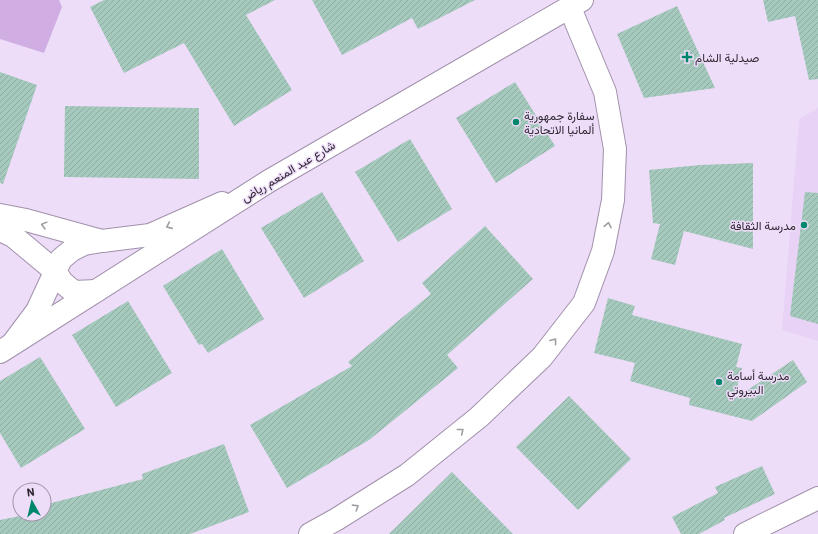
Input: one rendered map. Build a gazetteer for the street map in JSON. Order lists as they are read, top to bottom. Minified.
{"streets":{"street":["شارع عبد المنعم رياض"]},"places":{"health":["صيدلية الشام"],"other":["سفارة جمهورية ألمانيا الاتحادية","مدرسة الثقافة","مدرسة أسامة البيروتي"]},"north":"top"}
